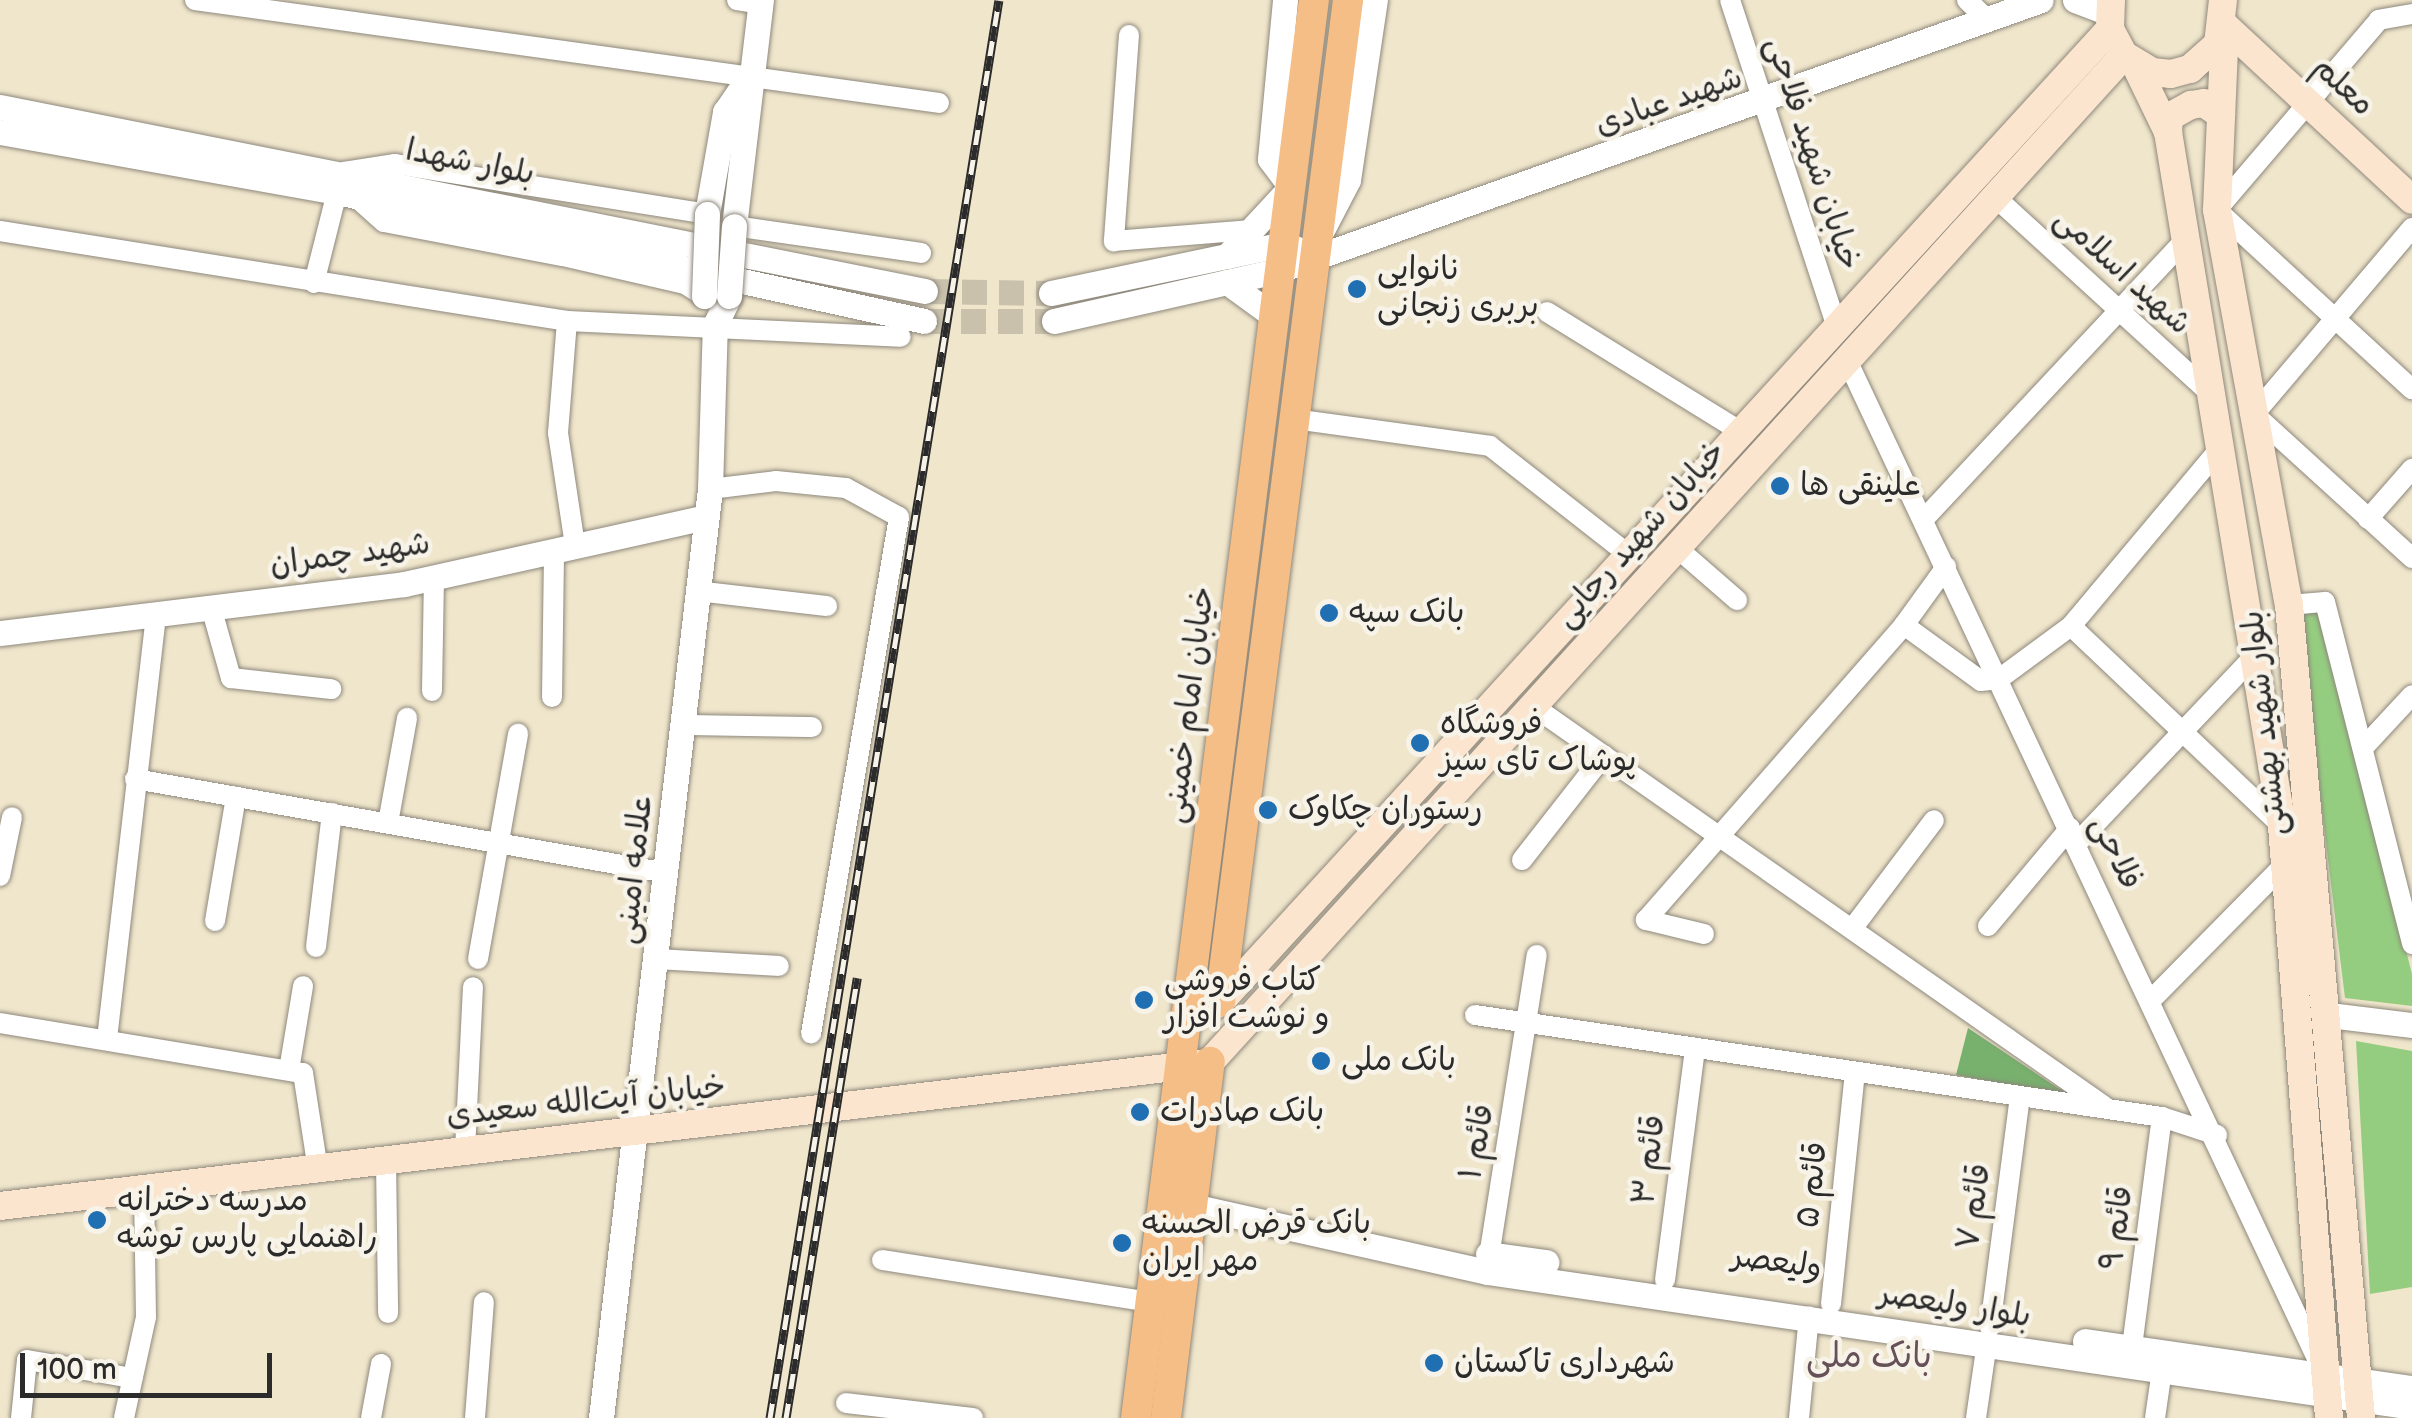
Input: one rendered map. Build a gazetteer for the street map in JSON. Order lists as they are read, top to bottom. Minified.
{"streets":{"main road":["معلم","خیابان شهید رجایی","خیابان امام خمینی","بلوار شهید بهشتی","خیابان آیت‌الله سعیدی"],"street":["شهید عبادی","خیابان شهید فلاحی","بلوار شهدا","شهید اسلامی","شهید چمران","فلاحی","علامه امینی","قائم ۱","قائم ۳","قائم ۵","قائم ۷","قائم ۹","ولیعصر","بلوار ولیعصر"]},"crossings":[["معلم","بلوار شهید بهشتی"],["شهید عبادی","خیابان شهید فلاحی"],["شهید عبادی","خیابان امام خمینی"],["خیابان شهید فلاحی","خیابان شهید رجایی"],["شهید اسلامی","خیابان شهید رجایی"],["شهید اسلامی","بلوار شهید بهشتی"],["خیابان شهید رجایی","خیابان امام خمینی"],["خیابان شهید رجایی","بلوار شهید بهشتی"],["خیابان شهید رجایی","فلاحی"],["خیابان شهید رجایی","خیابان آیت‌الله سعیدی"],["شهید چمران","علامه امینی"],["خیابان امام خمینی","خیابان آیت‌الله سعیدی"],["خیابان امام خمینی","ولیعصر"],["بلوار شهید بهشتی","فلاحی"],["بلوار شهید بهشتی","بلوار ولیعصر"],["فلاحی","بلوار ولیعصر"],["علامه امینی","خیابان آیت‌الله سعیدی"],["قائم ۱","ولیعصر"],["قائم ۱","بلوار ولیعصر"],["قائم ۳","ولیعصر"],["قائم ۵","ولیعصر"],["قائم ۵","بلوار ولیعصر"],["قائم ۷","بلوار ولیعصر"],["ولیعصر","بلوار ولیعصر"]],"districts":["بانک ملی"],"places":["نانوایی بربری زنجانی","علینقی ها","بانک سپه","فروشگاه پوشاک تای سیز","رستوران چکاوک","کتاب فروشی و نوشت افزار","بانک ملی","بانک صادرات","مدرسه دخترانه راهنمایی پارس توشه","بانک قرض الحسنه مهر ایران","شهرداری تاکستان"],"scale_bar":"100 m"}
